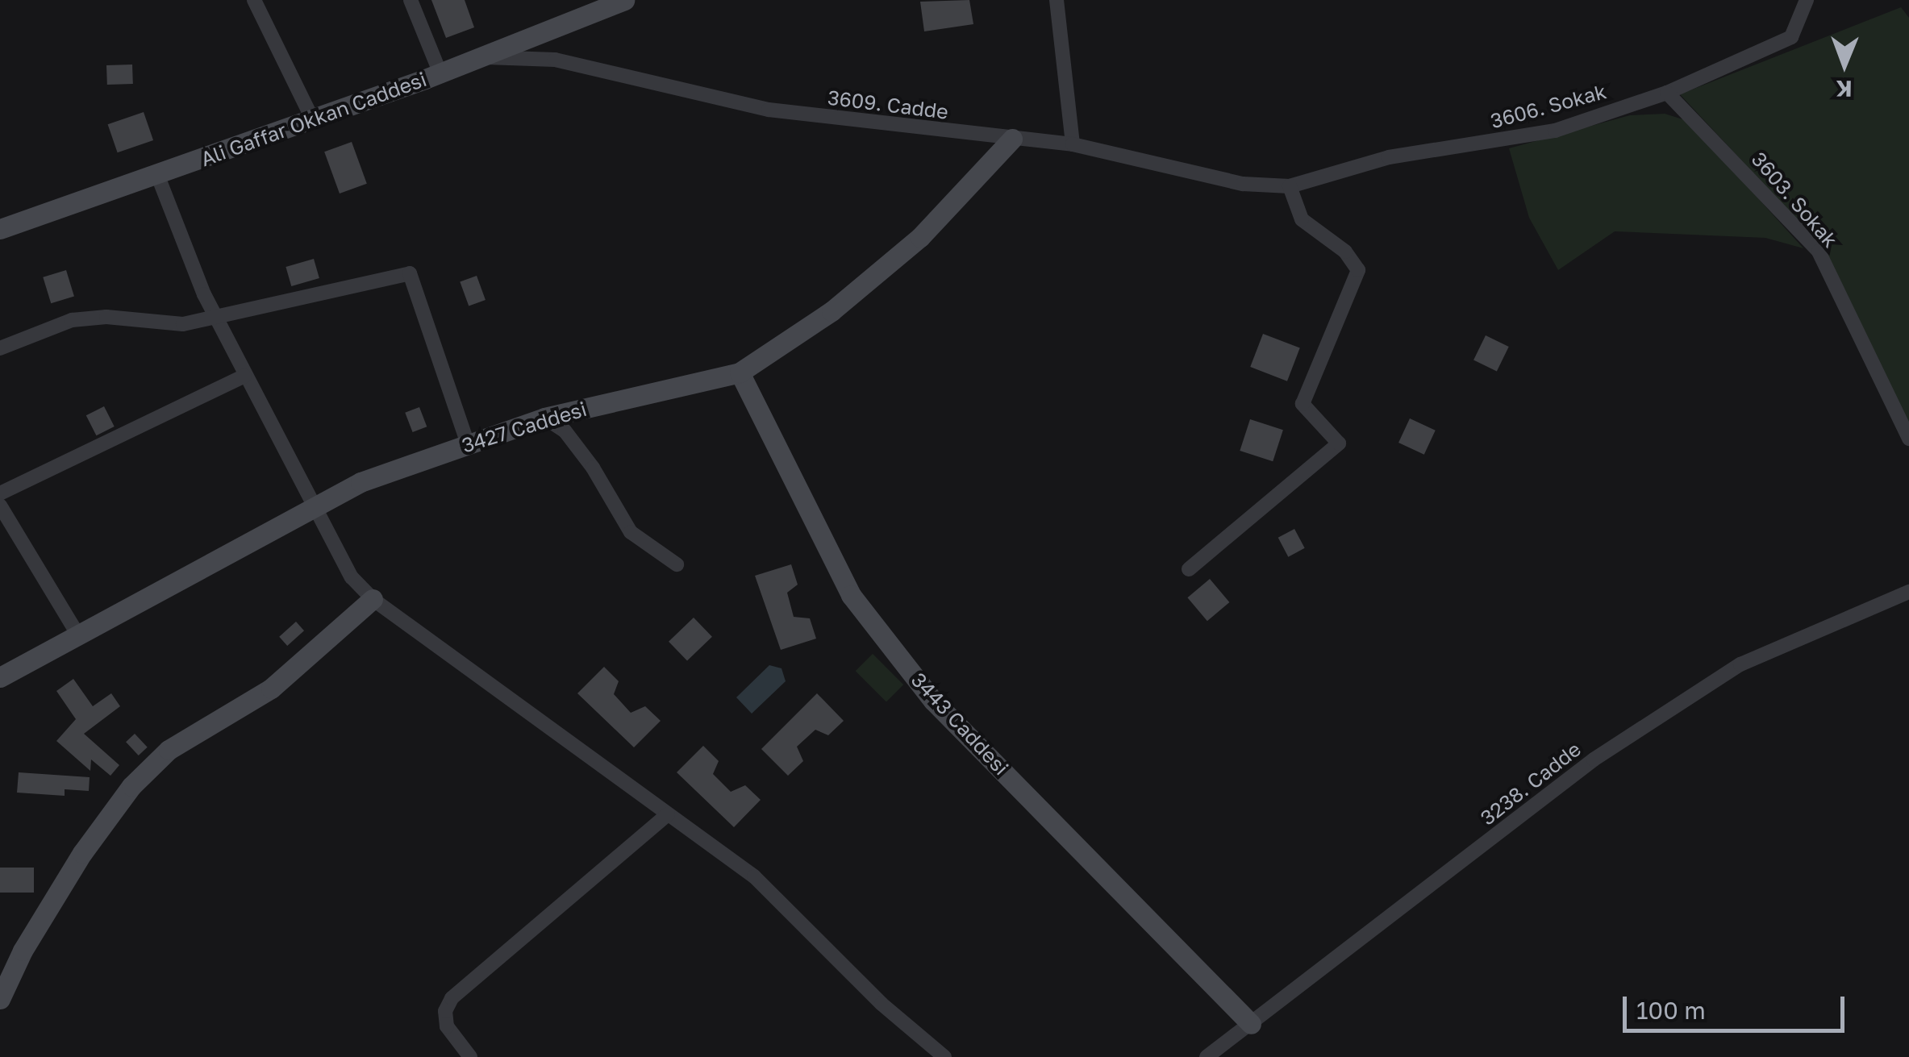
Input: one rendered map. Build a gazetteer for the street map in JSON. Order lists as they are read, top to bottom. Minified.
{"streets":{"street":["3609. Cadde","3606. Sokak","Ali Gaffar Okkan Caddesi","3603. Sokak","3427 Caddesi","3443 Caddesi","3238. Cadde"]},"crossings":[["3609. Cadde","3606. Sokak"],["3609. Cadde","Ali Gaffar Okkan Caddesi"],["3609. Cadde","3427 Caddesi"],["3606. Sokak","3603. Sokak"],["3427 Caddesi","3443 Caddesi"],["3443 Caddesi","3238. Cadde"]],"scale_bar":"100 m","north":"bottom"}
